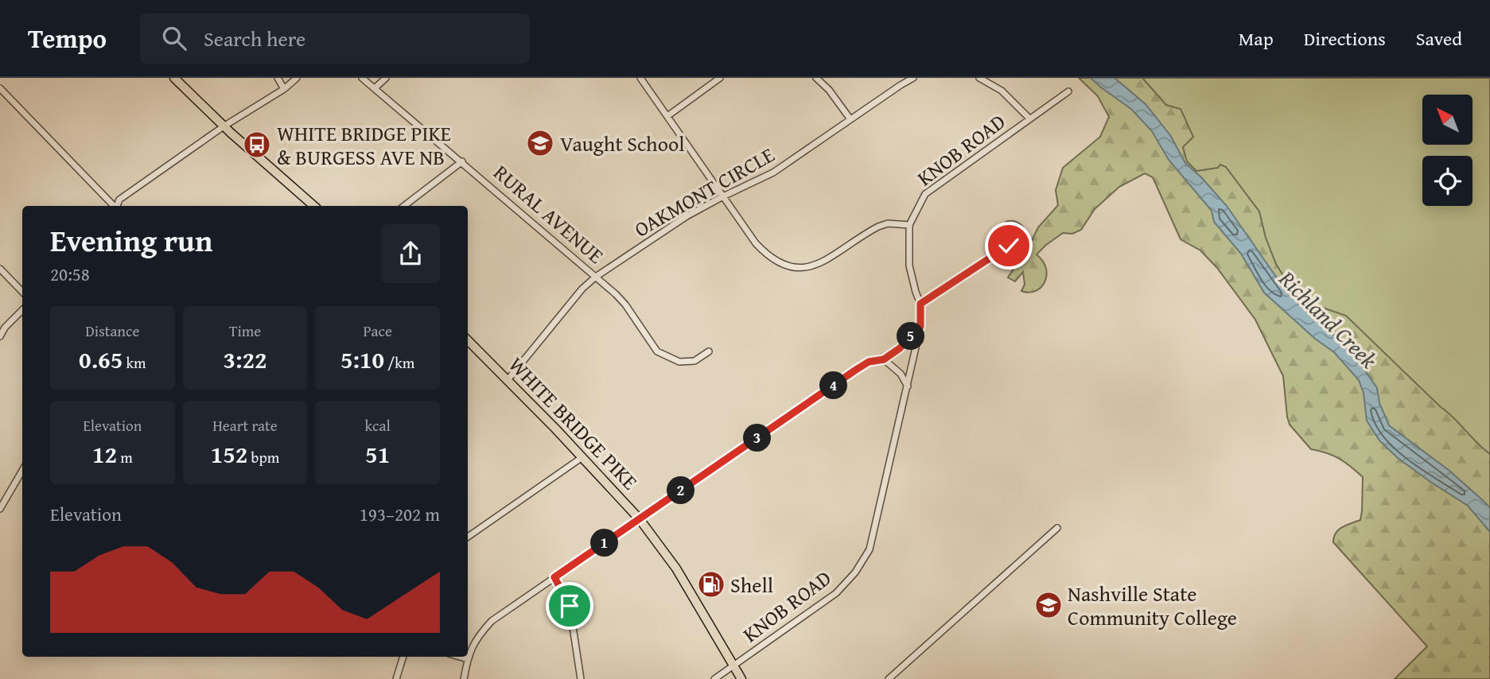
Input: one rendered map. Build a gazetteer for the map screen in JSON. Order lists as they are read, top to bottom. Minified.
{"streets":{"main road":["WHITE BRIDGE PIKE"],"street":["KNOB ROAD","OAKMONT CIRCLE","RURAL AVENUE"]},"crossings":[["KNOB ROAD","WHITE BRIDGE PIKE"],["OAKMONT CIRCLE","RURAL AVENUE"],["OAKMONT CIRCLE","WHITE BRIDGE PIKE"]],"water":["Richland Creek"],"places":{"school or university":["Vaught School","Nashville State Community College"],"bus stop":["WHITE BRIDGE PIKE & BURGESS AVE NB"],"fuel station":["Shell"]},"north":"top left","page":{"header":"Tempo","search":"Search here","nav":["Map","Directions","Saved"],"heading":["Evening run","20:58"],"stats":[["Distance","0.65 km"],["Time","3:22"],["Pace","5:10 /km"],["Elevation","12 m"],["Heart rate","152 bpm"],["kcal","51"]],"pins":["5","4","3","2","1"],"chart":["Elevation","193–202 m"]}}
